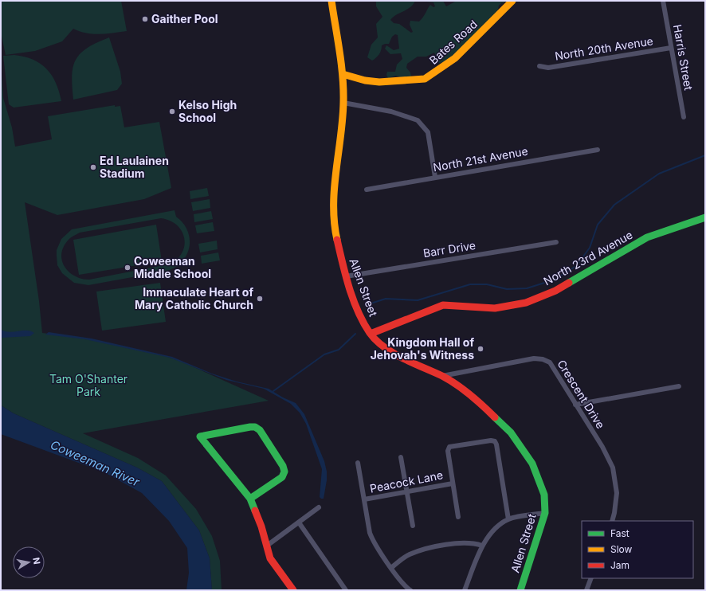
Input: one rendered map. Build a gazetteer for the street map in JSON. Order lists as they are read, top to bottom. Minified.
{"streets":{"street":["Bates Road","North 20th Avenue","Harris Street","North 21st Avenue","Barr Drive","North 23rd Avenue","Allen Street","Crescent Drive","Peacock Lane"]},"crossings":[["Bates Road","Allen Street"],["North 20th Avenue","Harris Street"],["Barr Drive","Allen Street"],["North 23rd Avenue","Allen Street"],["Allen Street","Crescent Drive"]],"water":["Coweeman River"],"parks":["Tam O'Shanter Park"],"places":["Gaither Pool","Kelso High School","Ed Laulainen Stadium","Coweeman Middle School","Immaculate Heart of Mary Catholic Church","Kingdom Hall of Jehovah's Witness"],"legend":["Fast","Slow","Jam"],"north":"right"}
